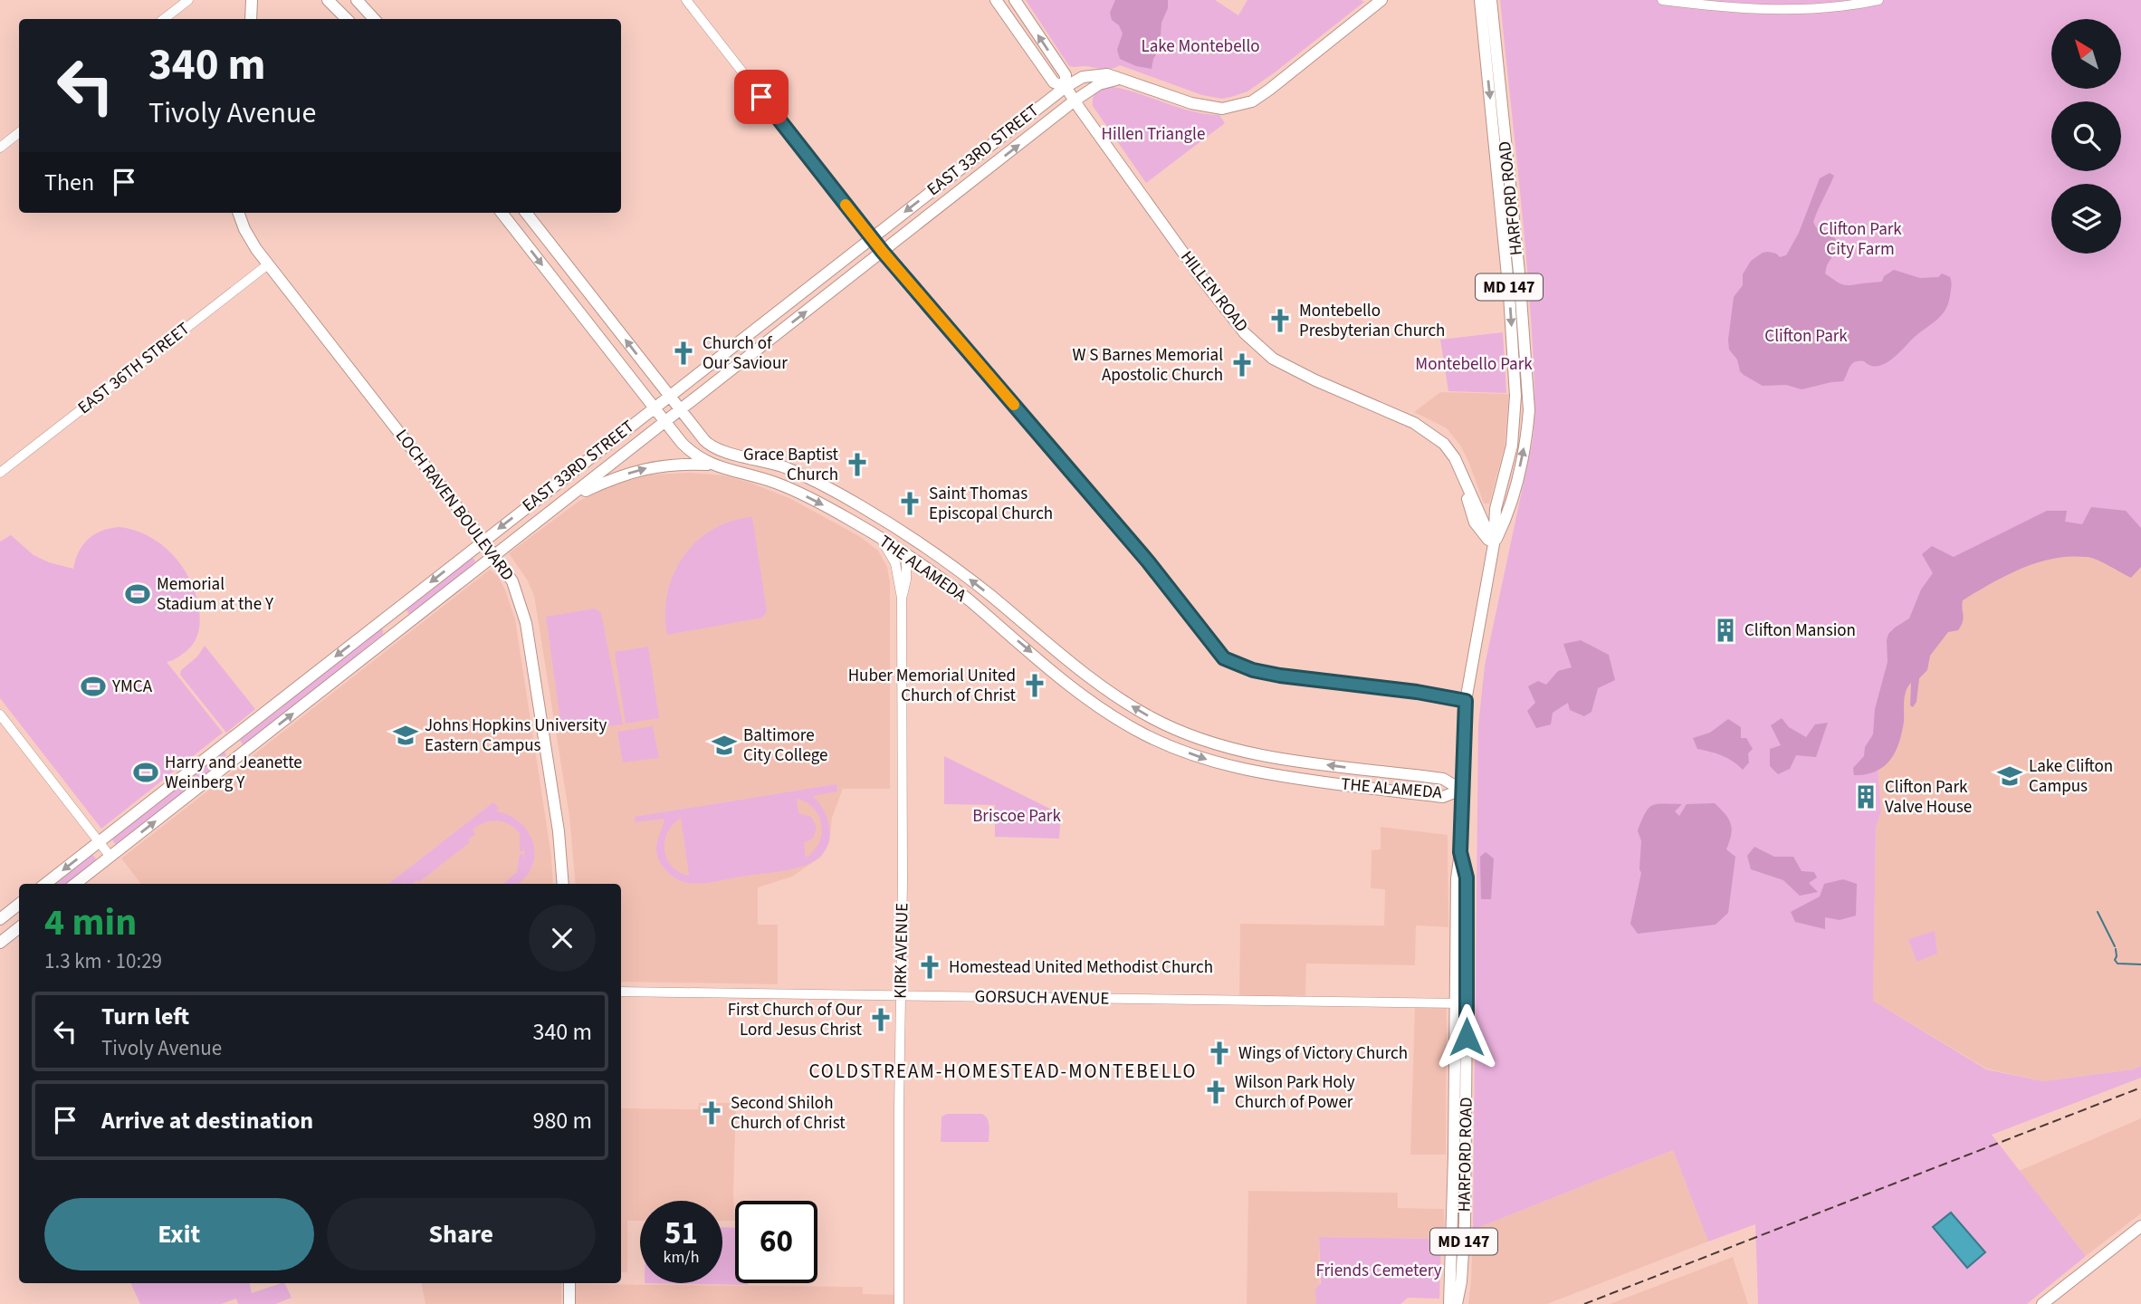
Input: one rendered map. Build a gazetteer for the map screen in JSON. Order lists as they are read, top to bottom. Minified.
{"streets":{"main road":["EAST 33RD STREET","HARFORD ROAD","MD 147","HILLEN ROAD","LOCH RAVEN BOULEVARD","THE ALAMEDA"],"street":["EAST 36TH STREET","KIRK AVENUE","GORSUCH AVENUE"]},"crossings":[["EAST 33RD STREET","HILLEN ROAD"],["EAST 33RD STREET","LOCH RAVEN BOULEVARD"],["EAST 33RD STREET","THE ALAMEDA"],["HARFORD ROAD","HILLEN ROAD"],["HARFORD ROAD","THE ALAMEDA"],["HARFORD ROAD","GORSUCH AVENUE"],["EAST 36TH STREET","LOCH RAVEN BOULEVARD"],["THE ALAMEDA","KIRK AVENUE"],["KIRK AVENUE","GORSUCH AVENUE"]],"districts":["COLDSTREAM-HOMESTEAD-MONTEBELLO"],"parks":["Lake Montebello","Hillen Triangle","Clifton Park City Farm","Clifton Park","Montebello Park","Briscoe Park","Friends Cemetery"],"places":{"church":["Montebello Presbyterian Church","Church of Our Saviour","W S Barnes Memorial Apostolic Church","Grace Baptist Church","Saint Thomas Episcopal Church","Huber Memorial United Church of Christ","Homestead United Methodist Church","First Church of Our Lord Jesus Christ","Wings of Victory Church","Wilson Park Holy Church of Power","Second Shiloh Church of Christ"],"sports":["Memorial Stadium at the Y","YMCA","Harry and Jeanette Weinberg Y"],"building":["Clifton Mansion","Clifton Park Valve House"],"school or university":["Johns Hopkins University Eastern Campus","Baltimore City College","Lake Clifton Campus"]},"north":"top left","page":{"turn":["340 m","Tivoly Avenue"],"then":"Then","heading":["4 min","1.3 km · 10:29"],"list":[{"name":"Turn left","note":"Tivoly Avenue","value":"340 m"},{"name":"Arrive at destination","value":"980 m"}],"buttons":["Exit","Share"],"speed":"51 km/h","limit":"60"}}
